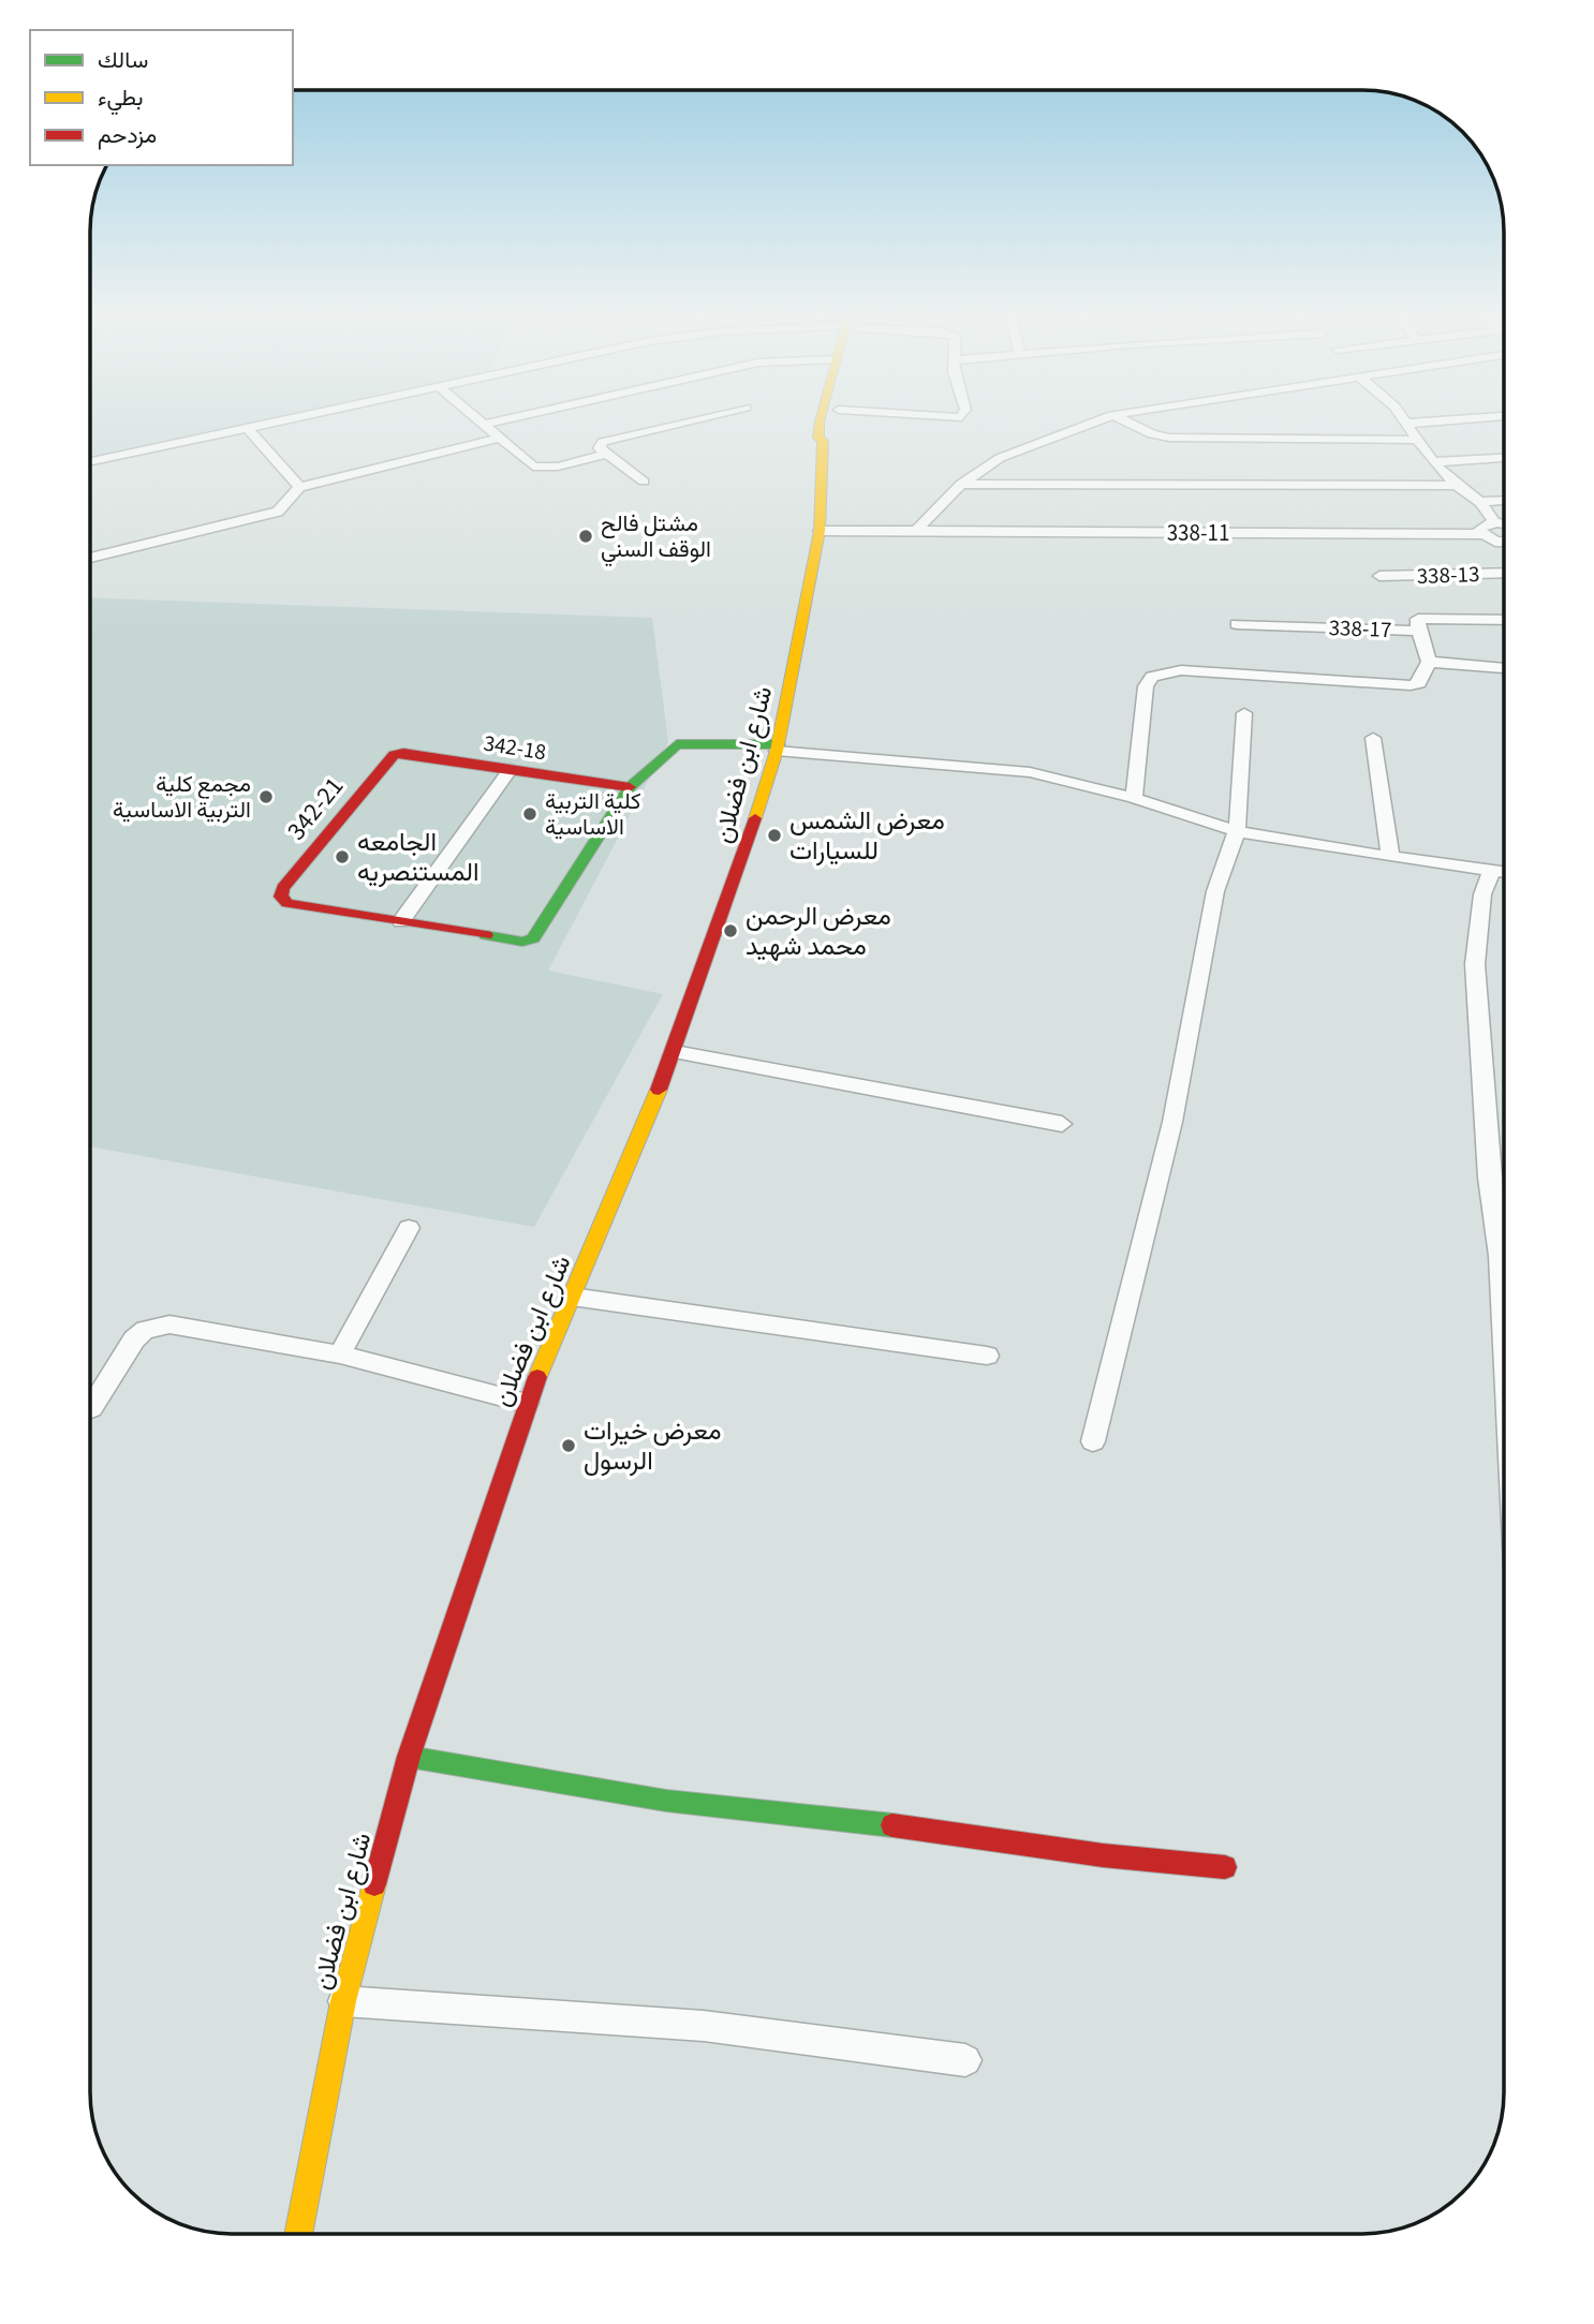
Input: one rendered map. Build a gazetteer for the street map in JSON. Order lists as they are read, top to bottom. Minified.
{"streets":{"street":["338-11","338-13","338-17","342-18","شارع ابن فضلان","342-21"]},"crossings":[["338-11","شارع ابن فضلان"],["342-18","342-21"]],"places":["مشتل فالح الوقف السني","مجمع كلية التربية الاساسية","كلية التربية الاساسية","معرض الشمس للسيارات","الجامعه المستنصريه","معرض الرحمن محمد شهيد","معرض خيرات الرسول"],"legend":["سالك","بطيء","مزدحم"]}
